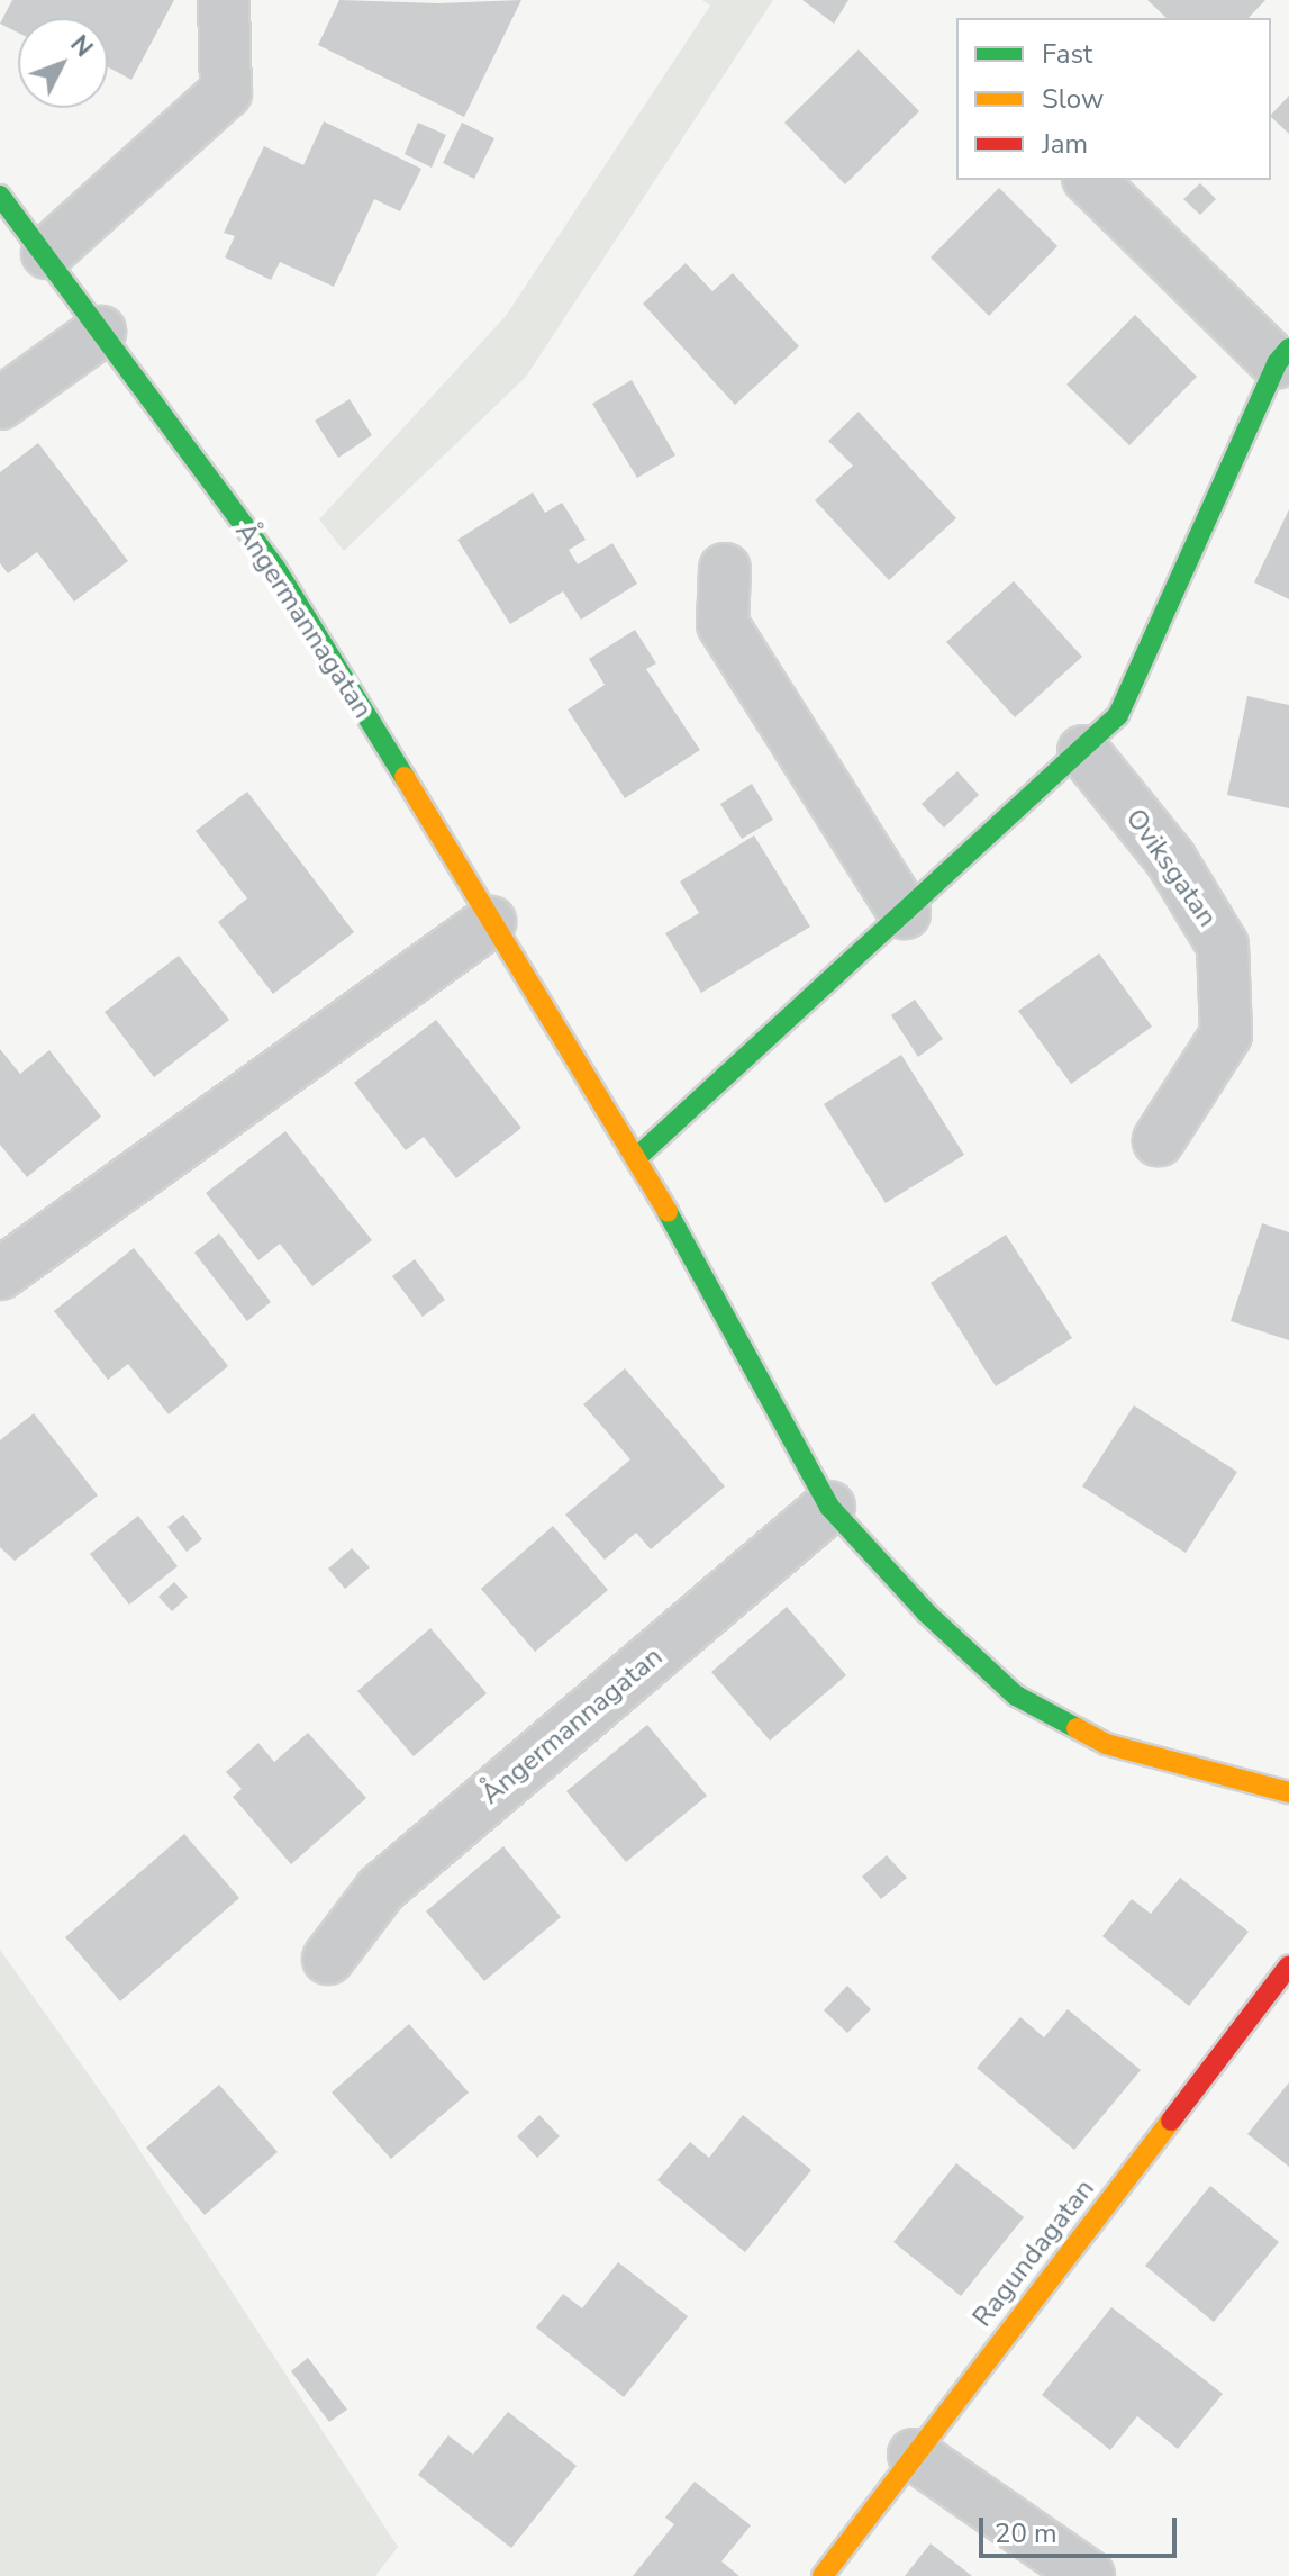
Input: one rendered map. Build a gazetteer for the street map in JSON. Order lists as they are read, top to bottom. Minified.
{"streets":{"street":["Ångermannagatan","Oviksgatan","Ragundagatan"]},"legend":["Fast","Slow","Jam"],"scale_bar":"20 m","north":"top right"}
